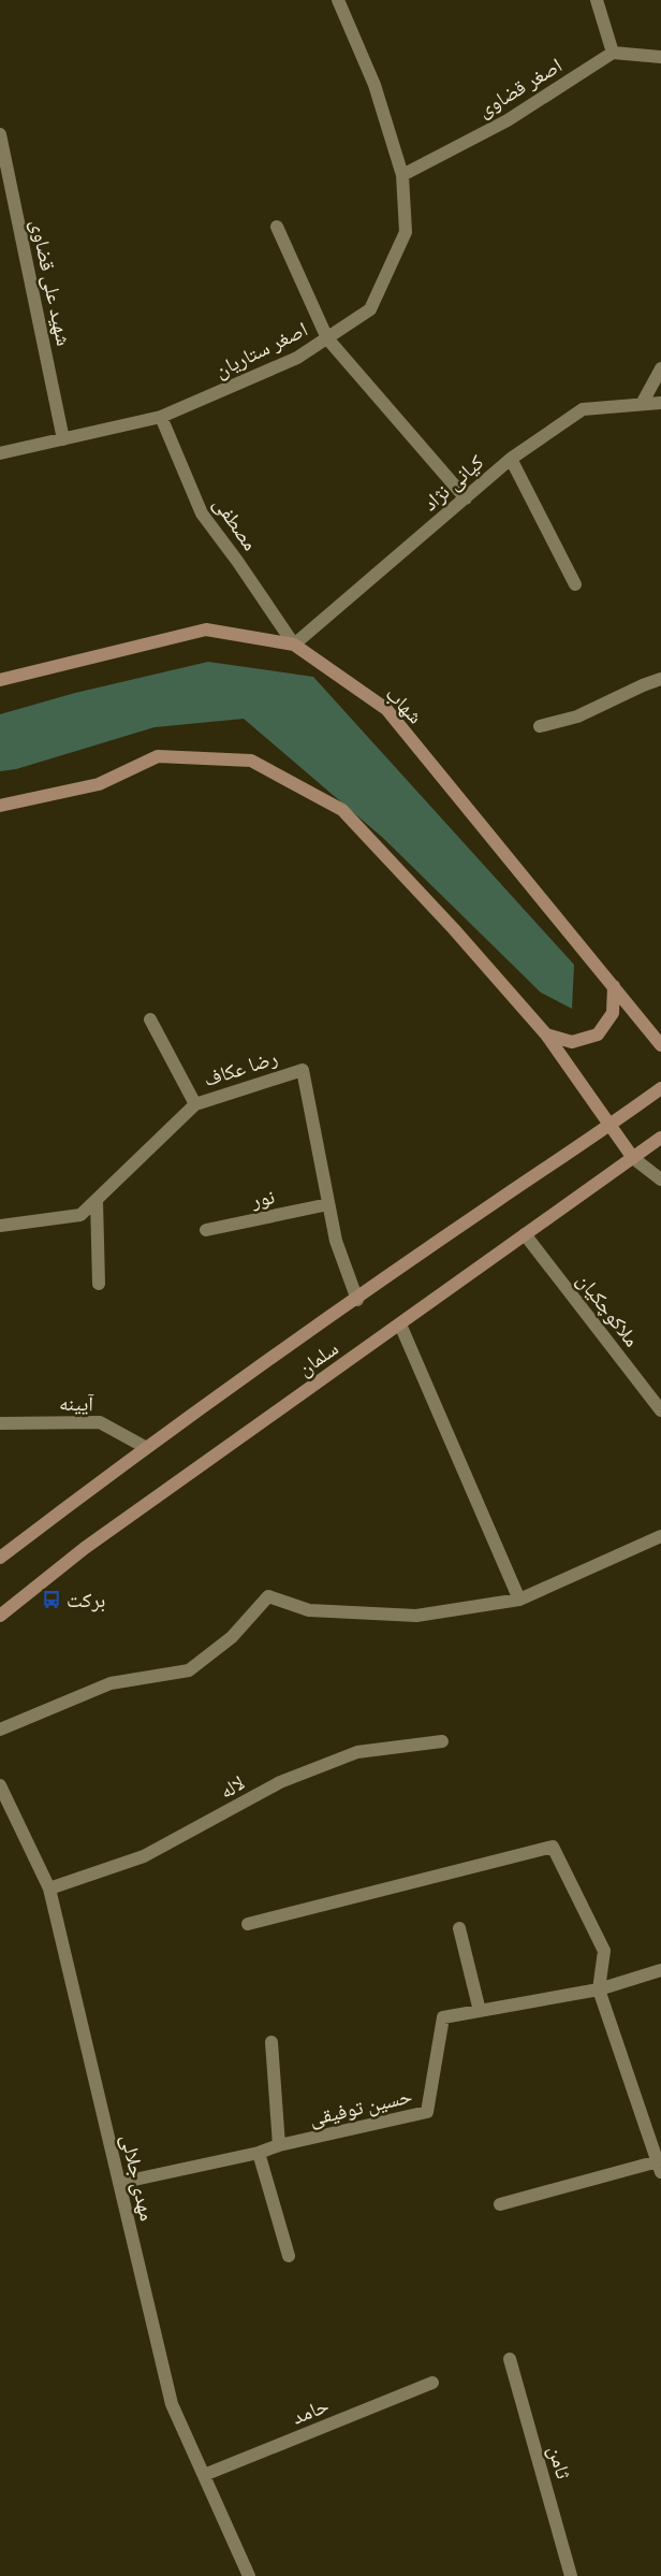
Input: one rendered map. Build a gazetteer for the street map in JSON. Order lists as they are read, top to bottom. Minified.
{"streets":{"street":["اصغر قضاوی","شهید علی قضاوی","اصغر ستاریان","کیانی نژاد","مصطفی","شهاب","رضا عکاف","نور","ملاکوچکیان","سلمان","آیینه","لاله","حسین توفیقی","مهدی جلالی","حامد","ثامن"]},"crossings":[["اصغر قضاوی","اصغر ستاریان"],["شهید علی قضاوی","اصغر ستاریان"],["اصغر ستاریان","مصطفی"],["کیانی نژاد","مصطفی"],["کیانی نژاد","شهاب"],["مصطفی","شهاب"],["رضا عکاف","نور"],["رضا عکاف","سلمان"],["ملاکوچکیان","سلمان"],["سلمان","آیینه"],["لاله","مهدی جلالی"],["حسین توفیقی","مهدی جلالی"],["مهدی جلالی","حامد"]],"places":{"bus stop":["برکت"]}}
